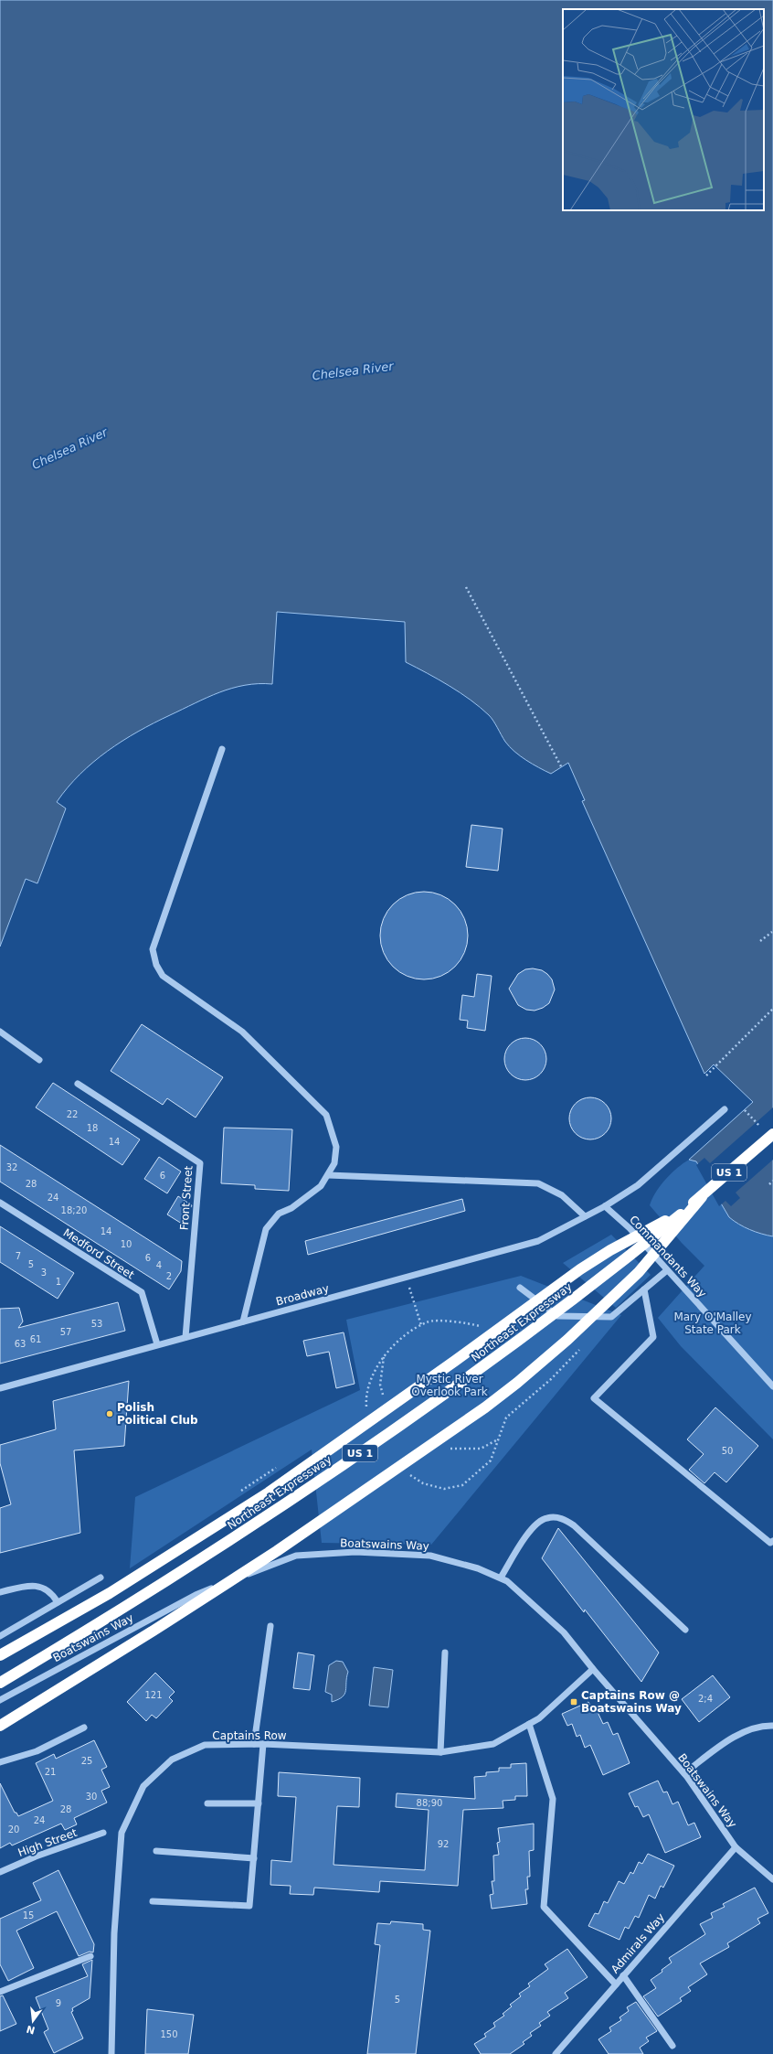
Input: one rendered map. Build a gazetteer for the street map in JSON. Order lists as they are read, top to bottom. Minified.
{"streets":{"highway":["US 1","Northeast Expressway"],"street":["Front Street","Medford Street","Commandants Way","Broadway","Boatswains Way","Captains Row","High Street","Admirals Way"]},"crossings":[["US 1","Northeast Expressway"],["Front Street","Broadway"],["Medford Street","Broadway"],["Commandants Way","Broadway"],["Boatswains Way","Captains Row"],["Boatswains Way","Admirals Way"]],"water":["Chelsea River"],"parks":["Mary O'Malley State Park","Mystic River Overlook Park"],"places":{"other":["Polish Political Club"],"transit":["Captains Row @ Boatswains Way"]},"house_numbers":["22","18","14","32","6","28","24","18;20","14","10","7","6","5","4","3","2","1","53","57","61","63","50","121","2;4","25","21","30","88;90","28","24","20","92","15","5","9","150"],"north":"bottom"}
